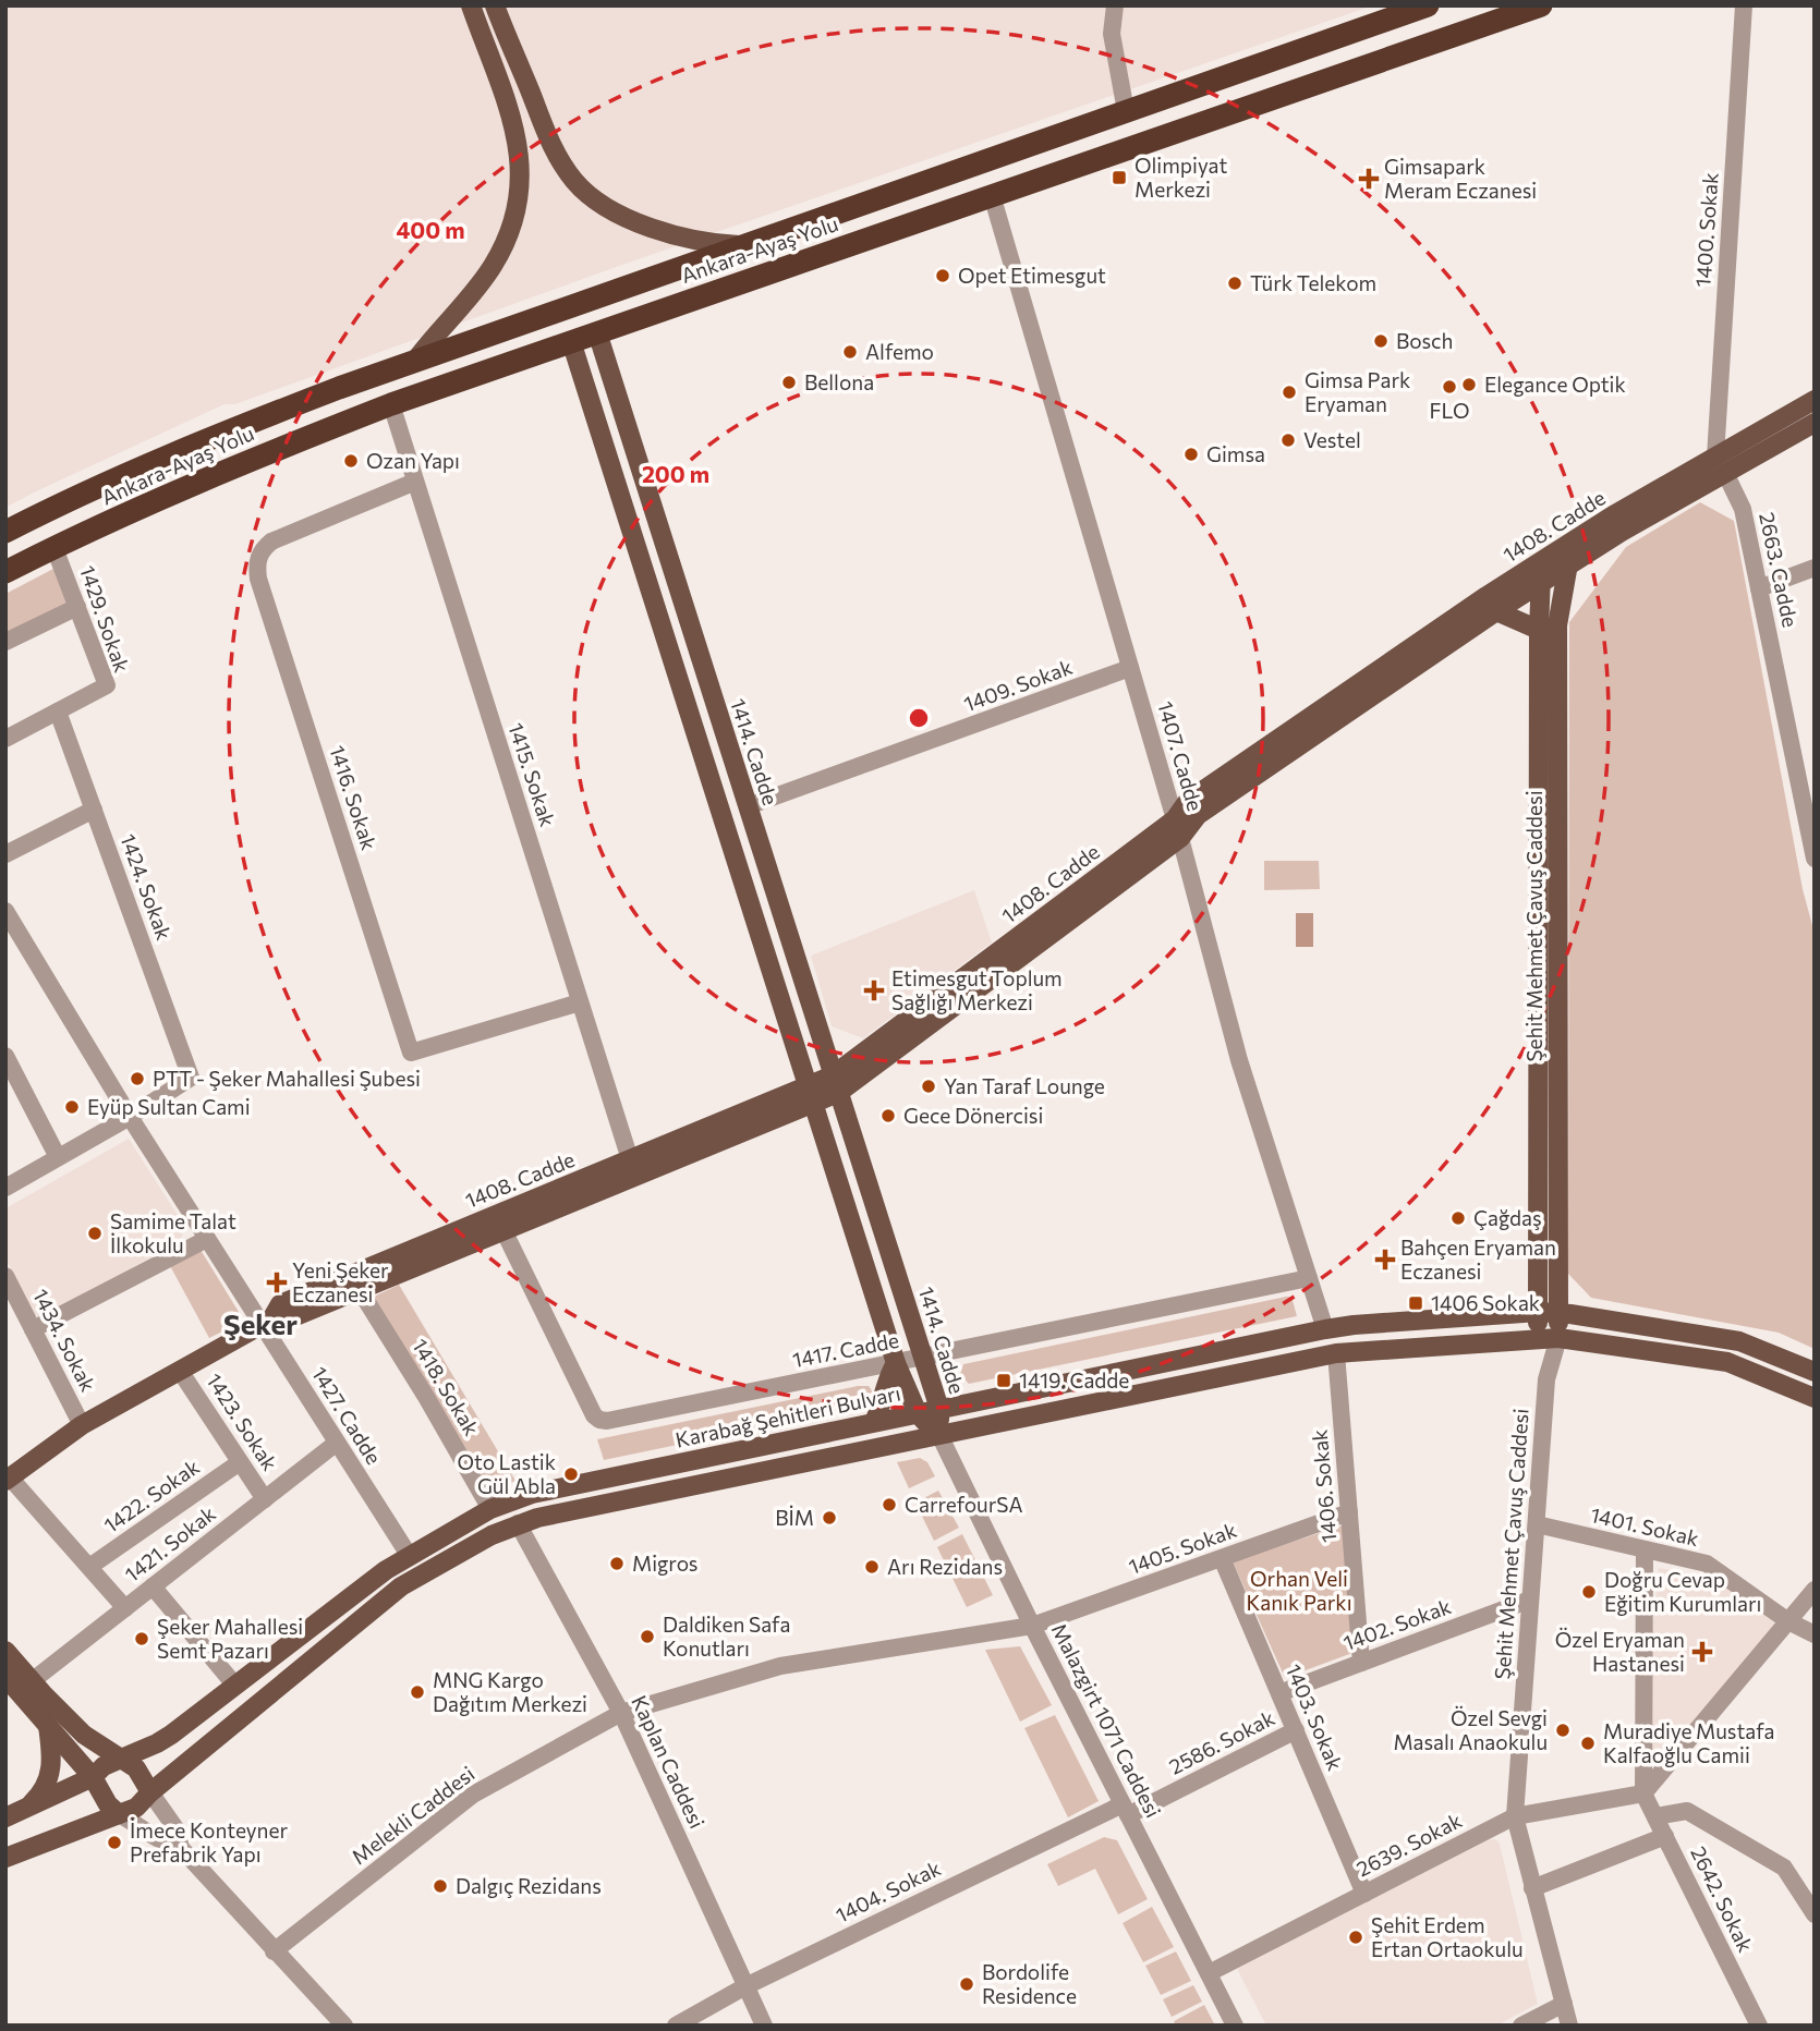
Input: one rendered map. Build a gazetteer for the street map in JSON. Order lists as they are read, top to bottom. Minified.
{"streets":{"highway":["Ankara-Ayaş Yolu"],"main road":["1408. Cadde","1414. Cadde","Şehit Mehmet Çavuş Caddesi","Karabağ Şehitleri Bulvarı"],"street":["1400. Sokak","2663. Cadde","1429. Sokak","1409. Sokak","1407. Cadde","1415. Sokak","1416. Sokak","1424. Sokak","1434. Sokak","1417. Cadde","1418. Sokak","1427. Cadde","1423. Sokak","1406. Sokak","1422. Sokak","1401. Sokak","1421. Sokak","1405. Sokak","1402. Sokak","1403. Sokak","Malazgirt 1071 Caddesi","2586. Sokak","Kaplan Caddesi","Melekli Caddesi","2639. Sokak","1404. Sokak","2642. Sokak"]},"crossings":[["1400. Sokak","1408. Cadde"],["1400. Sokak","2663. Cadde"],["Ankara-Ayaş Yolu","1429. Sokak"],["Ankara-Ayaş Yolu","1414. Cadde"],["Ankara-Ayaş Yolu","1407. Cadde"],["Ankara-Ayaş Yolu","1415. Sokak"],["1408. Cadde","2663. Cadde"],["1408. Cadde","1414. Cadde"],["1408. Cadde","1407. Cadde"],["1408. Cadde","1415. Sokak"],["1408. Cadde","Şehit Mehmet Çavuş Caddesi"],["1408. Cadde","1434. Sokak"],["1408. Cadde","1417. Cadde"],["1408. Cadde","1418. Sokak"],["1408. Cadde","1427. Cadde"],["1408. Cadde","1423. Sokak"],["1429. Sokak","1424. Sokak"],["1409. Sokak","1414. Cadde"],["1409. Sokak","1407. Cadde"],["1414. Cadde","1417. Cadde"],["1414. Cadde","Karabağ Şehitleri Bulvarı"],["1414. Cadde","Malazgirt 1071 Caddesi"],["1407. Cadde","1417. Cadde"],["1407. Cadde","Karabağ Şehitleri Bulvarı"],["1415. Sokak","1416. Sokak"],["1424. Sokak","1427. Cadde"],["Şehit Mehmet Çavuş Caddesi","Karabağ Şehitleri Bulvarı"],["Şehit Mehmet Çavuş Caddesi","1401. Sokak"],["Şehit Mehmet Çavuş Caddesi","1402. Sokak"],["Şehit Mehmet Çavuş Caddesi","2639. Sokak"],["1418. Sokak","Karabağ Şehitleri Bulvarı"],["1427. Cadde","Karabağ Şehitleri Bulvarı"],["1427. Cadde","1421. Sokak"],["1423. Sokak","1422. Sokak"],["1423. Sokak","1421. Sokak"],["1406. Sokak","1405. Sokak"],["1406. Sokak","1402. Sokak"],["1405. Sokak","1403. Sokak"],["1405. Sokak","Malazgirt 1071 Caddesi"],["1405. Sokak","Melekli Caddesi"],["1402. Sokak","1403. Sokak"],["1403. Sokak","2586. Sokak"],["1403. Sokak","2639. Sokak"],["Malazgirt 1071 Caddesi","2586. Sokak"],["Malazgirt 1071 Caddesi","Melekli Caddesi"],["Malazgirt 1071 Caddesi","2639. Sokak"],["Malazgirt 1071 Caddesi","1404. Sokak"],["2586. Sokak","1404. Sokak"],["Kaplan Caddesi","Melekli Caddesi"],["Kaplan Caddesi","1404. Sokak"],["2639. Sokak","2642. Sokak"]],"districts":["Şeker"],"parks":["Orhan Veli Kanık Parkı"],"places":{"transit":["Olimpiyat Merkezi","1406 Sokak","1419. Cadde"],"health":["Gimsapark Meram Eczanesi","Etimesgut Toplum Sağlığı Merkezi","Bahçen Eryaman Eczanesi","Yeni Şeker Eczanesi","Özel Eryaman Hastanesi"],"other":["Opet Etimesgut","Türk Telekom","Bosch","Alfemo","Bellona","Elegance Optik","FLO","Gimsa Park Eryaman","Vestel","Gimsa","Ozan Yapı","PTT - Şeker Mahallesi Şubesi","Yan Taraf Lounge","Eyüp Sultan Cami","Gece Dönercisi","Çağdaş","Samime Talat İlkokulu","Oto Lastik Gül Abla","CarrefourSA","BİM","Migros","Arı Rezidans","Doğru Cevap Eğitim Kurumları","Daldiken Safa Konutları","Şeker Mahallesi Semt Pazarı","MNG Kargo Dağıtım Merkezi","Özel Sevgi Masalı Anaokulu","Muradiye Mustafa Kalfaoğlu Camii","İmece Konteyner Prefabrik Yapı","Dalgıç Rezidans","Şehit Erdem Ertan Ortaokulu","Bordolife Residence"]},"rings":["400 m","200 m"]}
